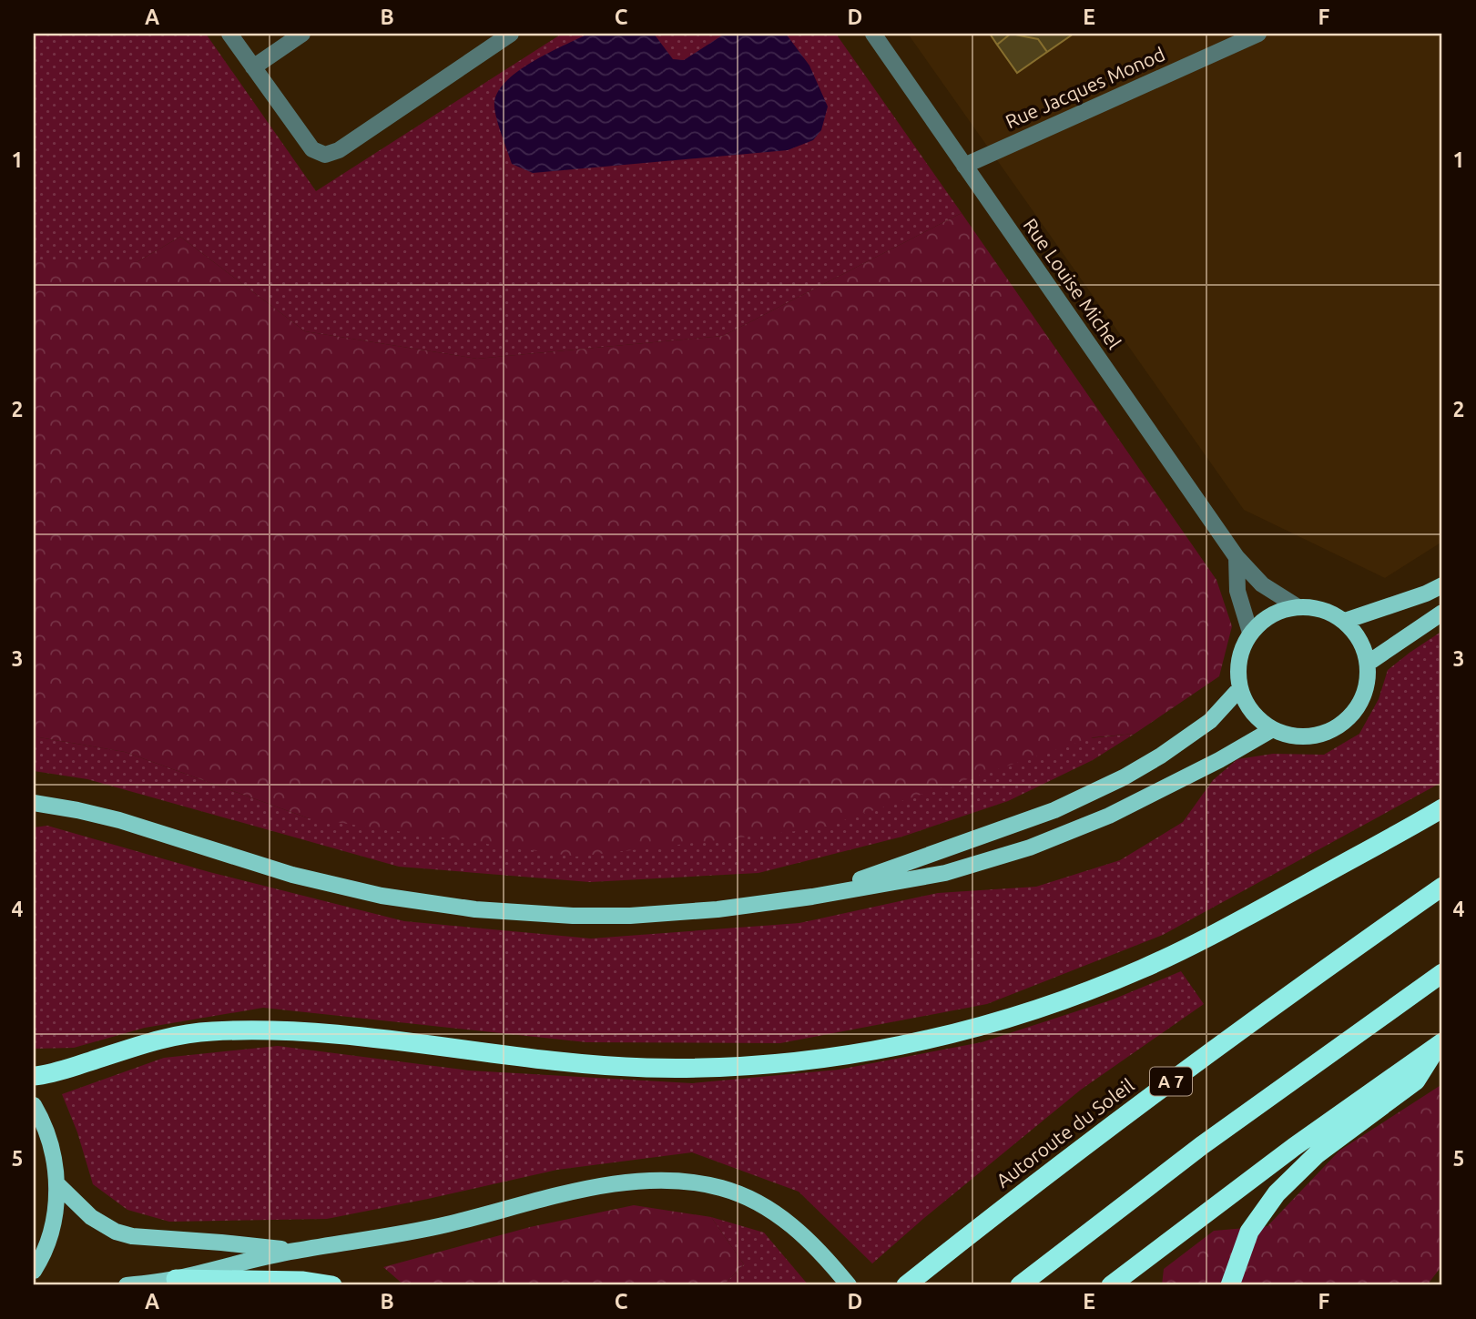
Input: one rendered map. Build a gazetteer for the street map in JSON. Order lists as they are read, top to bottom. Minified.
{"streets":{"highway":["A 7","Autoroute du Soleil"],"street":["Rue Jacques Monod","Rue Louise Michel"]},"crossings":[["Rue Jacques Monod","Rue Louise Michel"]],"grid":{"columns":["A","B","C","D","E","F"],"rows":["1","2","3","4","5"]}}
